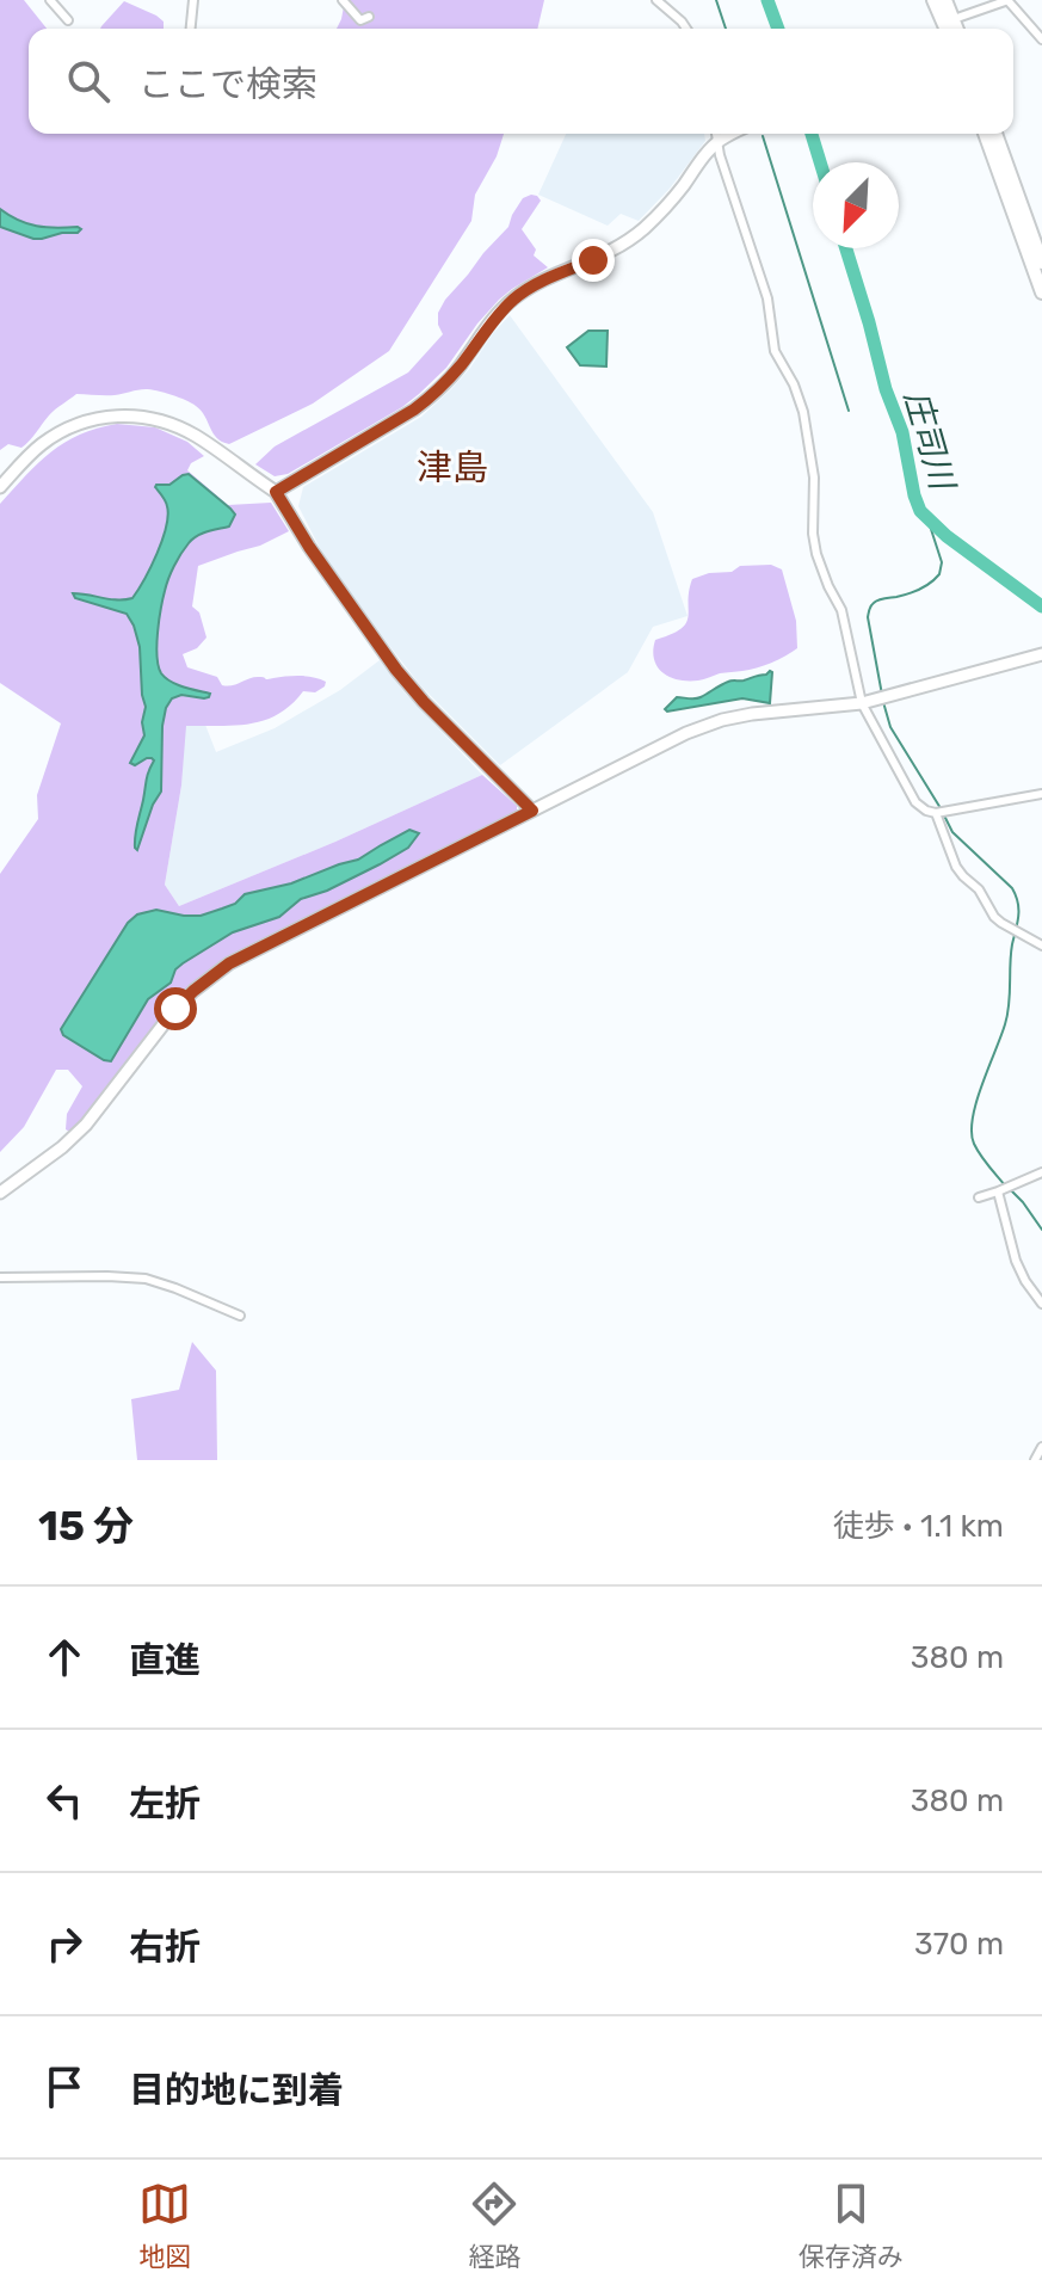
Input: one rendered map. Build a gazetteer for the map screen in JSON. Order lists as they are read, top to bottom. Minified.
{"districts":["津島"],"water":["庄司川"],"north":"bottom left","page":{"search":"ここで検索","heading":["15 分","徒歩 · 1.1 km"],"list":[["直進","380 m"],["左折","380 m"],["右折","370 m"],"目的地に到着"],"nav":["地図","経路","保存済み"]}}
